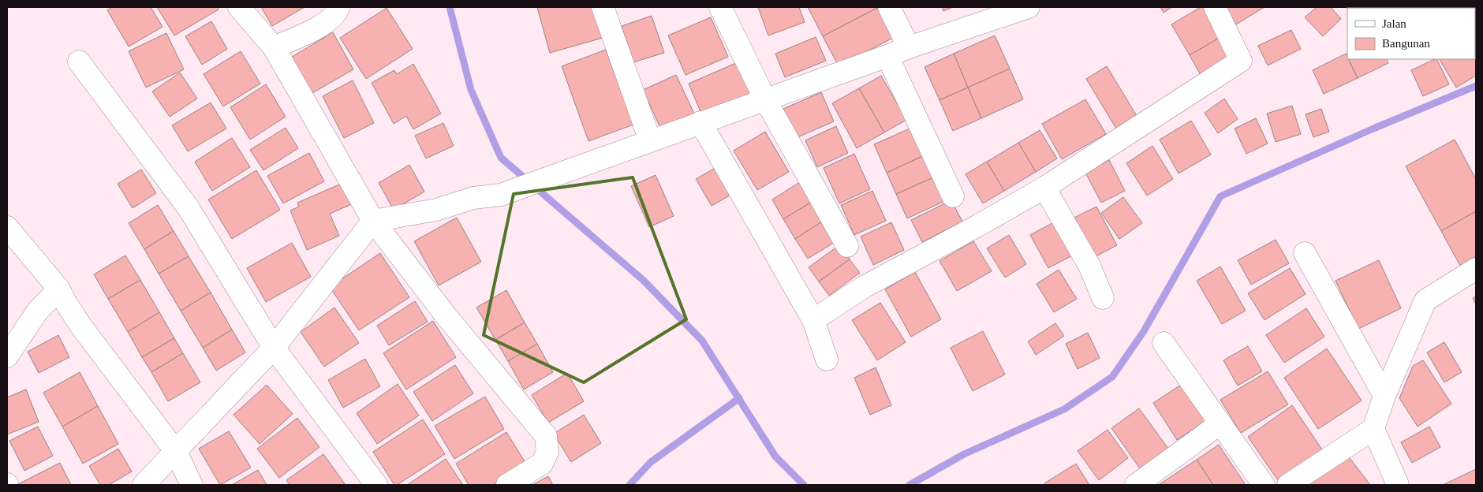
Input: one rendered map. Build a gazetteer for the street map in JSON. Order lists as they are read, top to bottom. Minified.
{"legend":["Jalan","Bangunan"]}
